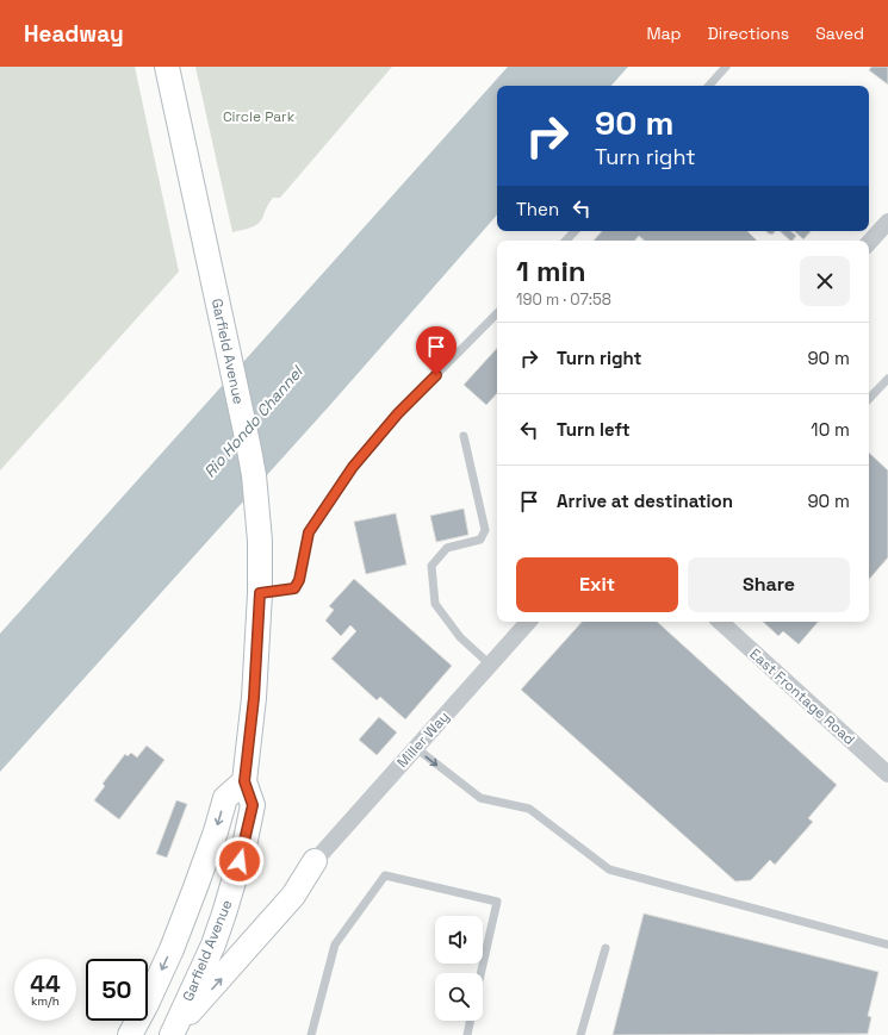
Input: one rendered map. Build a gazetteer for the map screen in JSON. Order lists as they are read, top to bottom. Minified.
{"streets":{"main road":["Garfield Avenue"],"street":["East Frontage Road","Miller Way"]},"water":["Rio Hondo Channel"],"parks":["Circle Park"],"page":{"header":"Headway","nav":["Map","Directions","Saved"],"turn":["90 m","Turn right"],"then":"Then","heading":["1 min","190 m · 07:58"],"list":[{"name":"Turn right","value":"90 m"},{"name":"Turn left","value":"10 m"},{"name":"Arrive at destination","value":"90 m"}],"buttons":["Exit","Share"],"speed":"44 km/h","limit":"50"}}
